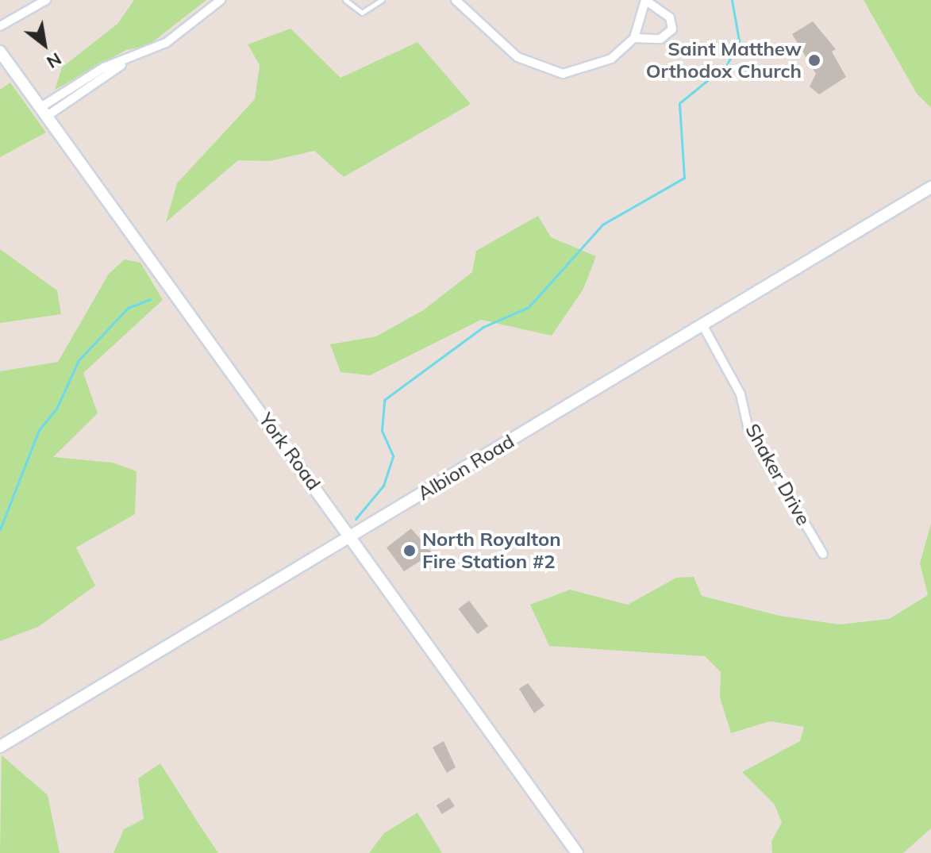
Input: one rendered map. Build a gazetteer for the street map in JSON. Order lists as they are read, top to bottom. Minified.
{"streets":{"street":["York Road","Albion Road","Shaker Drive"]},"crossings":[["York Road","Albion Road"],["Albion Road","Shaker Drive"]],"places":["Saint Matthew Orthodox Church","North Royalton Fire Station #2"],"north":"bottom right"}
